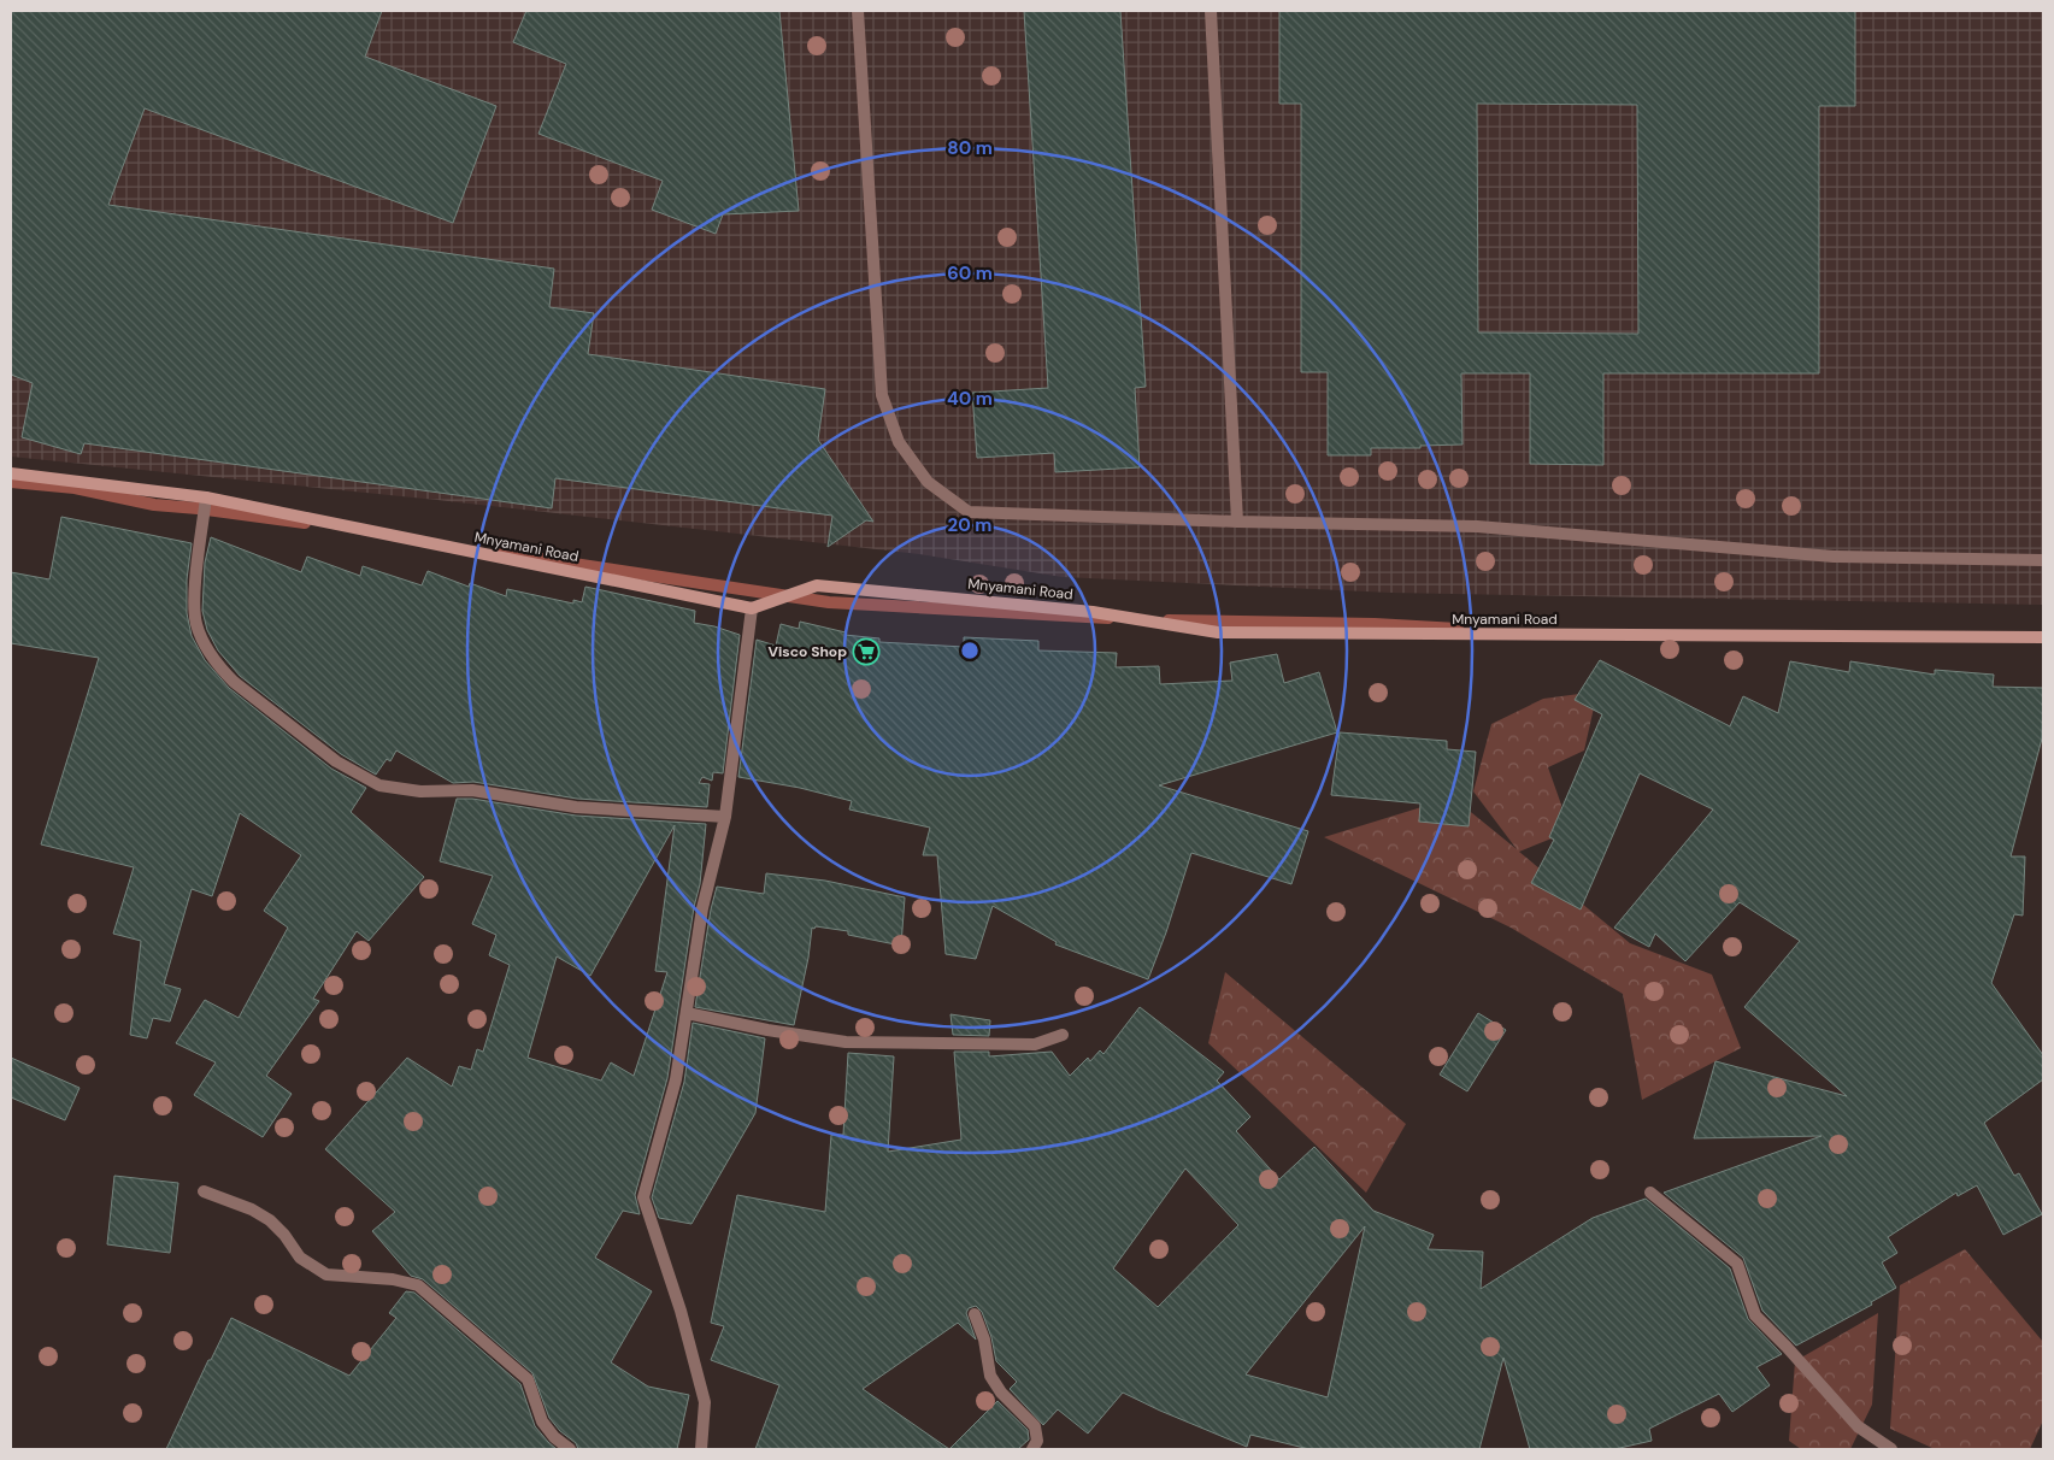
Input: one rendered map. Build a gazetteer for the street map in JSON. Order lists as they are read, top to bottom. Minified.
{"streets":{"street":["Mnyamani Road"]},"places":{"supermarket":["Visco Shop"]},"rings":["80 m","60 m","40 m","20 m"]}
